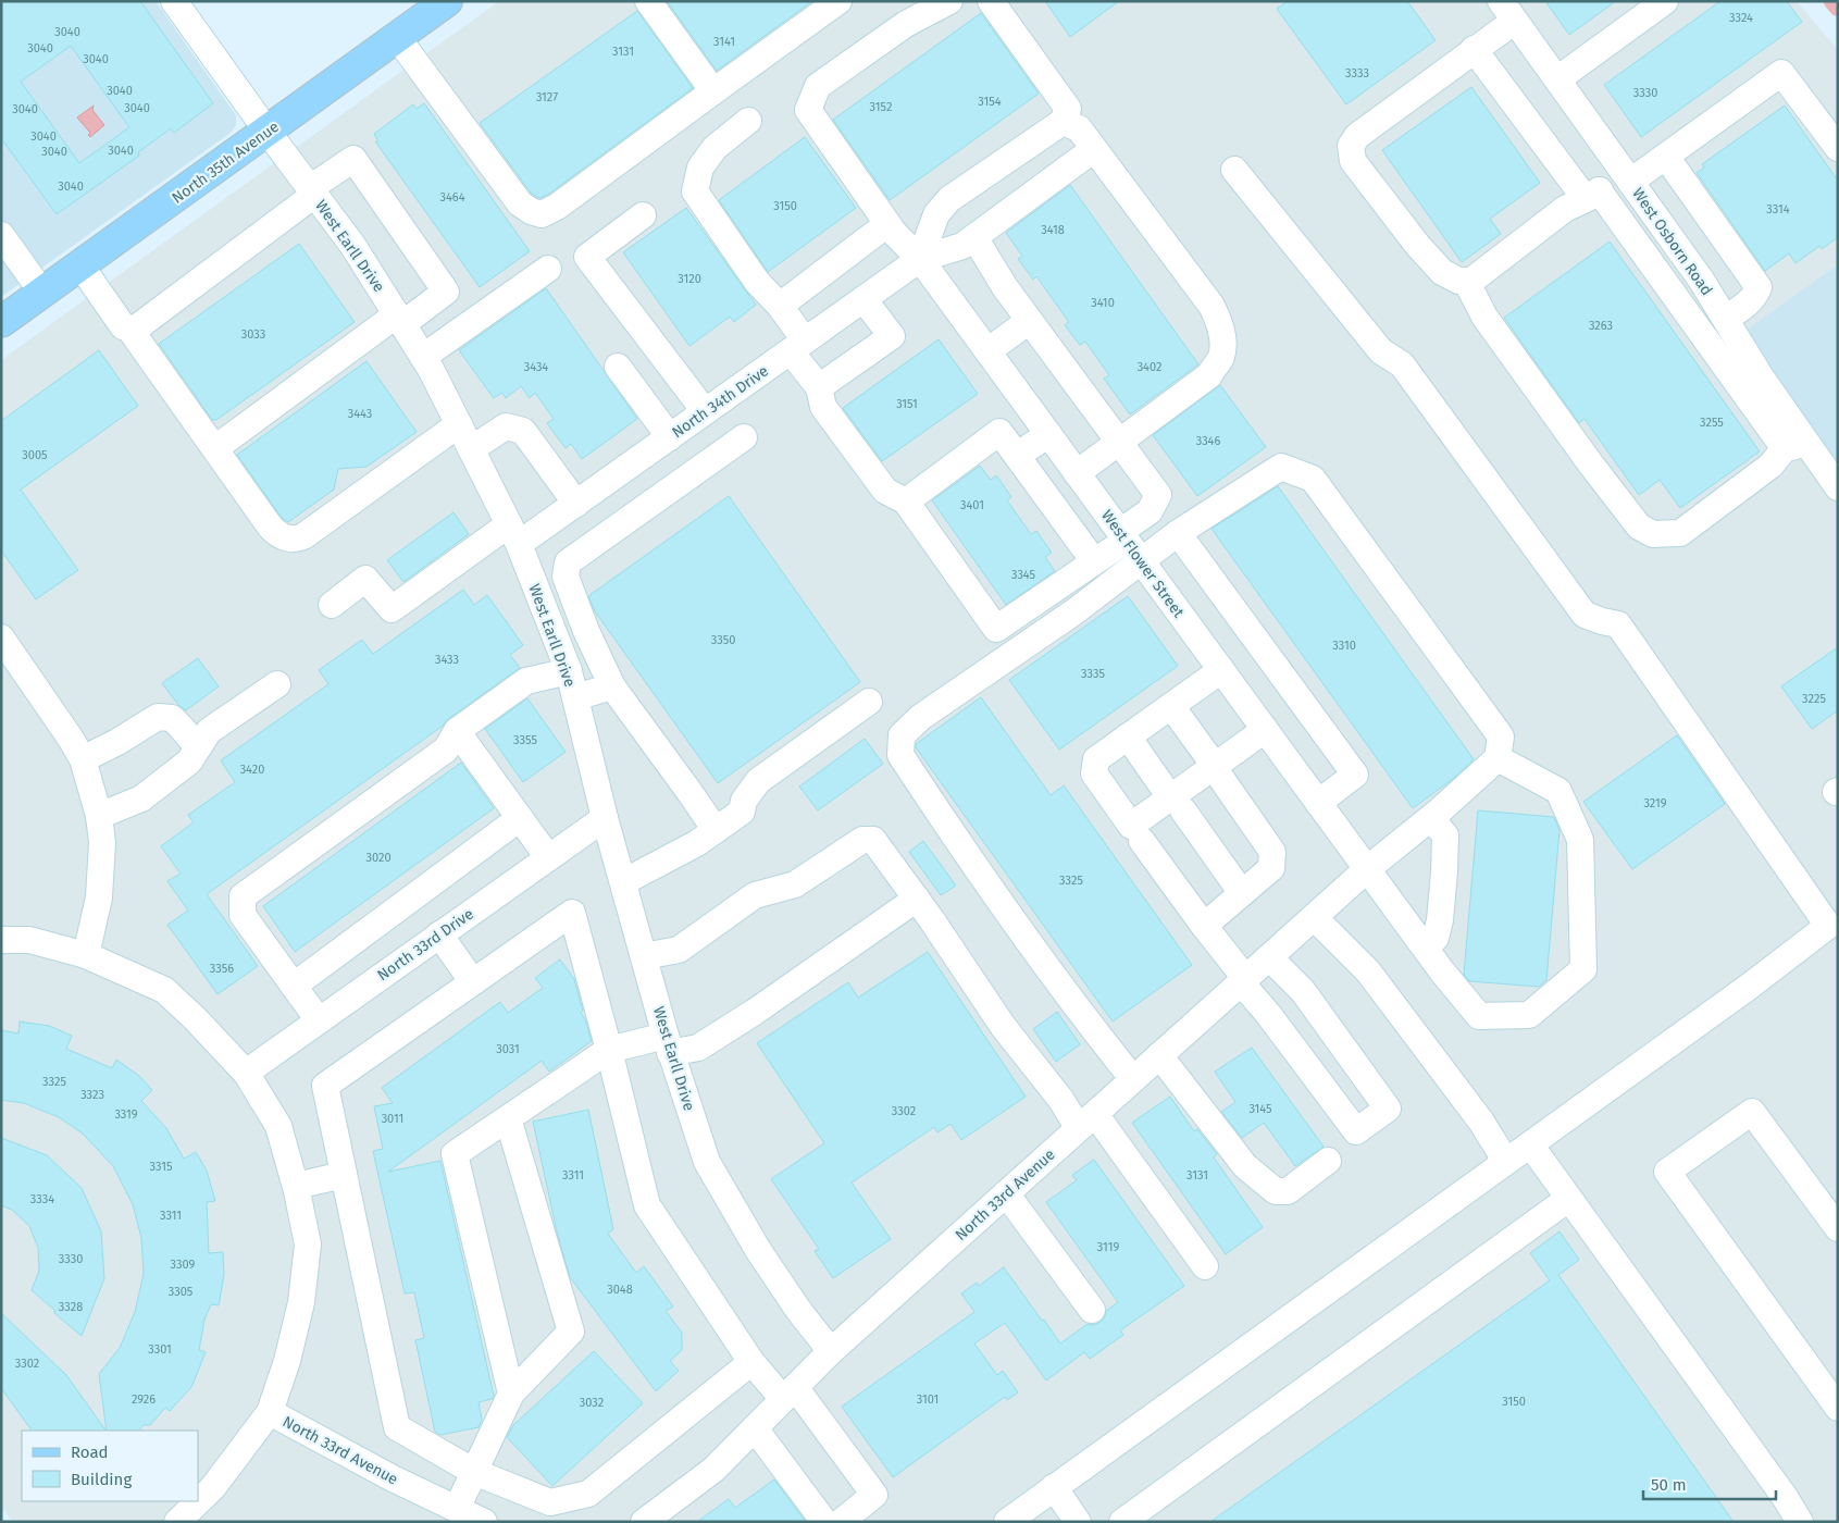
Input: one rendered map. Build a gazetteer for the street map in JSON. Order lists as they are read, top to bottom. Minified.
{"streets":{"main road":["North 35th Avenue"],"street":["West Osborn Road","West Earll Drive","North 34th Drive","West Flower Street","North 33rd Drive","North 33rd Avenue"]},"crossings":[["North 35th Avenue","West Earll Drive"],["West Earll Drive","North 34th Drive"],["West Earll Drive","North 33rd Drive"],["West Earll Drive","North 33rd Avenue"],["North 34th Drive","West Flower Street"],["West Flower Street","North 33rd Avenue"]],"house_numbers":["3324","3040","3141","3040","3131","3040","3333","3040","3330","3127","3154","3152","3040","3040","3040","3040","3040","3040","3464","3150","3314","3418","3120","3410","3263","3033","3434","3402","3151","3443","3255","3346","3005","3401","3345","3350","3310","3433","3335","3225","3355","3420","3219","3020","3325","3356","3031","3325","3323","3145","3302","3319","3011","3315","3311","3131","3334","3311","3119","3330","3309","3048","3305","3328","3301","3302","2926","3101","3150","3032"],"legend":["Road","Building"],"scale_bar":"50 m"}
